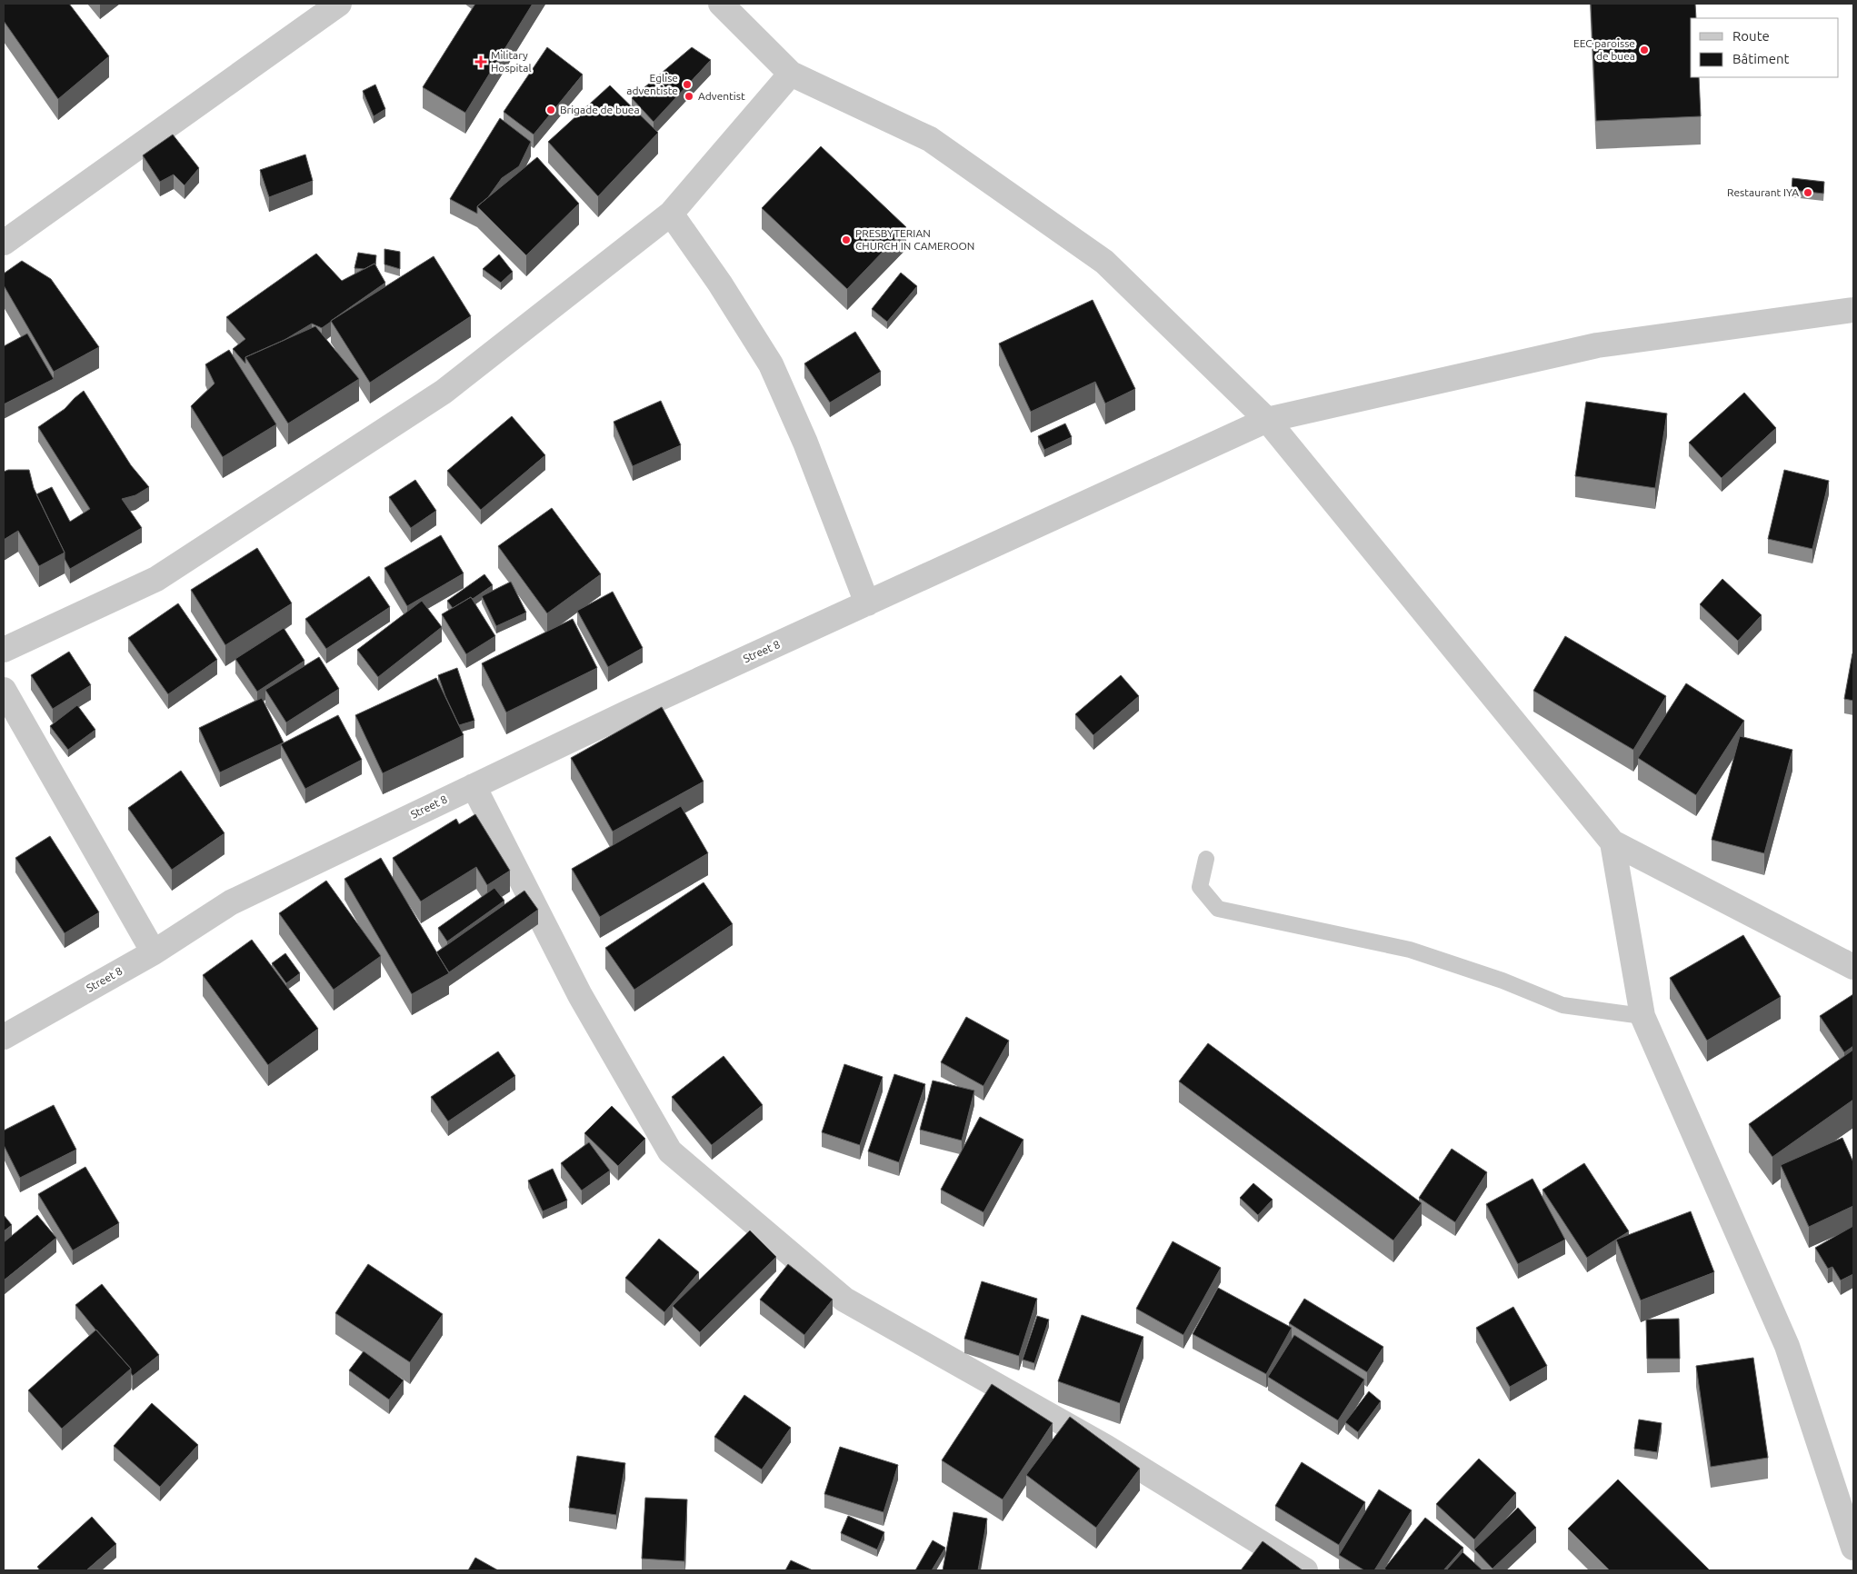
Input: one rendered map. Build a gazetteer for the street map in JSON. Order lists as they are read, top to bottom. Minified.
{"streets":{"street":["Street 8"]},"places":{"other":["EEC paroisse de buea","Eglise adventiste","Adventist","Brigade de buea","Restaurant IYA","PRESBYTERIAN CHURCH IN CAMEROON"],"health":["Military Hospital"]},"legend":["Route","Bâtiment"]}
